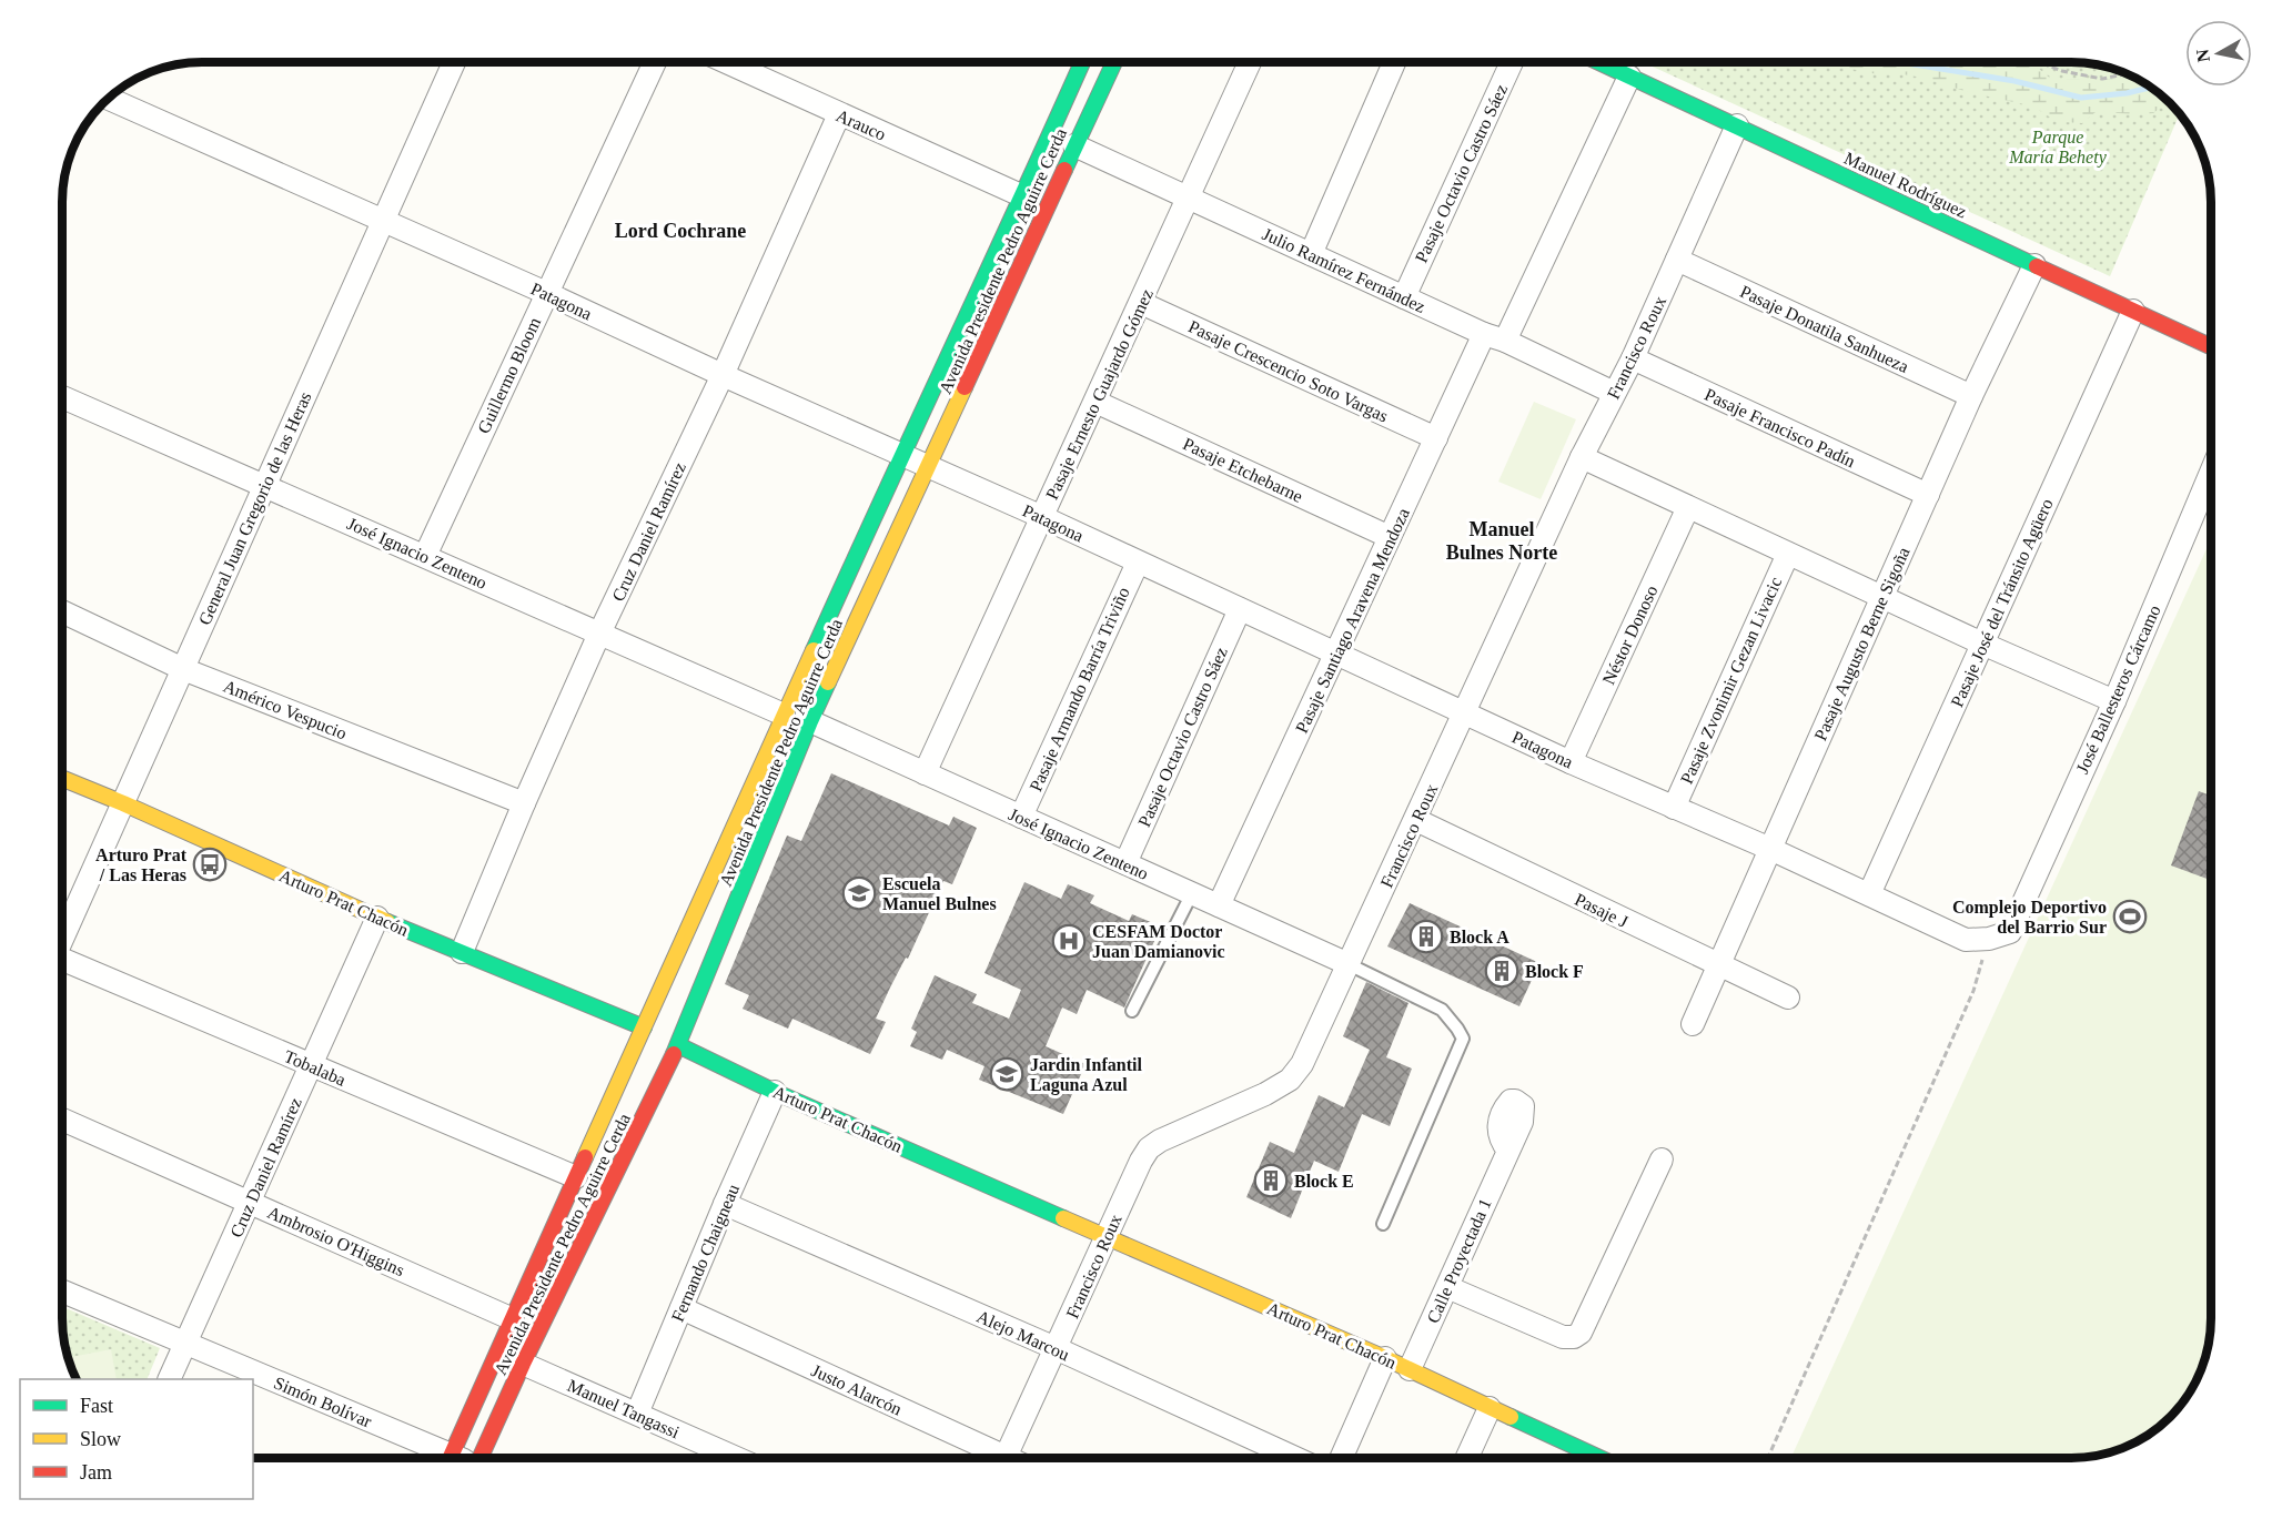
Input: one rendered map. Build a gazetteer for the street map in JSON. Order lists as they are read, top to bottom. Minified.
{"streets":{"main road":["Manuel Rodríguez","Avenida Presidente Pedro Aguirre Cerda","Arturo Prat Chacón"],"street":["Arauco","Pasaje Octavio Castro Sáez","Julio Ramírez Fernández","Patagona","Pasaje Donatila Sanhueza","Francisco Roux","Pasaje Crescencio Soto Vargas","Guillermo Bloom","Pasaje Ernesto Guajardo Gómez","Pasaje Francisco Padín","Pasaje Etchebarne","General Juan Gregorio de las Heras","Cruz Daniel Ramírez","José Ignacio Zenteno","Pasaje José del Tránsito Agüero","Pasaje Santiago Aravena Mendoza","Néstor Donoso","Pasaje Augusto Berne Sigoña","Pasaje Zvonimir Gezan Livacic","Pasaje Armando Barría Triviño","José Ballesteros Cárcamo","Américo Vespucio","Pasaje J","Tobalaba","Ambrosio O'Higgins","Fernando Chaigneau","Calle Proyectada 1","Alejo Marcou","Justo Alarcón","Simón Bolívar","Manuel Tangassi"]},"crossings":[["Arauco","Avenida Presidente Pedro Aguirre Cerda"],["Arauco","Cruz Daniel Ramírez"],["Pasaje Octavio Castro Sáez","Julio Ramírez Fernández"],["Pasaje Octavio Castro Sáez","Patagona"],["Pasaje Octavio Castro Sáez","José Ignacio Zenteno"],["Manuel Rodríguez","Francisco Roux"],["Manuel Rodríguez","Pasaje José del Tránsito Agüero"],["Manuel Rodríguez","Pasaje Augusto Berne Sigoña"],["Avenida Presidente Pedro Aguirre Cerda","Julio Ramírez Fernández"],["Avenida Presidente Pedro Aguirre Cerda","Patagona"],["Avenida Presidente Pedro Aguirre Cerda","José Ignacio Zenteno"],["Avenida Presidente Pedro Aguirre Cerda","Arturo Prat Chacón"],["Avenida Presidente Pedro Aguirre Cerda","Tobalaba"],["Avenida Presidente Pedro Aguirre Cerda","Ambrosio O'Higgins"],["Avenida Presidente Pedro Aguirre Cerda","Manuel Tangassi"],["Julio Ramírez Fernández","Francisco Roux"],["Julio Ramírez Fernández","Pasaje Ernesto Guajardo Gómez"],["Julio Ramírez Fernández","Pasaje Santiago Aravena Mendoza"],["Patagona","Francisco Roux"],["Patagona","Guillermo Bloom"],["Patagona","Pasaje Ernesto Guajardo Gómez"],["Patagona","General Juan Gregorio de las Heras"],["Patagona","Cruz Daniel Ramírez"],["Patagona","Pasaje José del Tránsito Agüero"],["Patagona","Pasaje Santiago Aravena Mendoza"],["Patagona","Néstor Donoso"],["Patagona","Pasaje Augusto Berne Sigoña"],["Patagona","Pasaje Zvonimir Gezan Livacic"],["Patagona","Pasaje Armando Barría Triviño"],["Patagona","José Ballesteros Cárcamo"],["Pasaje Donatila Sanhueza","Francisco Roux"],["Pasaje Donatila Sanhueza","Pasaje Augusto Berne Sigoña"],["Francisco Roux","Pasaje Francisco Padín"],["Francisco Roux","José Ignacio Zenteno"],["Francisco Roux","Arturo Prat Chacón"],["Francisco Roux","Pasaje J"],["Francisco Roux","Alejo Marcou"],["Pasaje Crescencio Soto Vargas","Pasaje Ernesto Guajardo Gómez"],["Pasaje Crescencio Soto Vargas","Pasaje Santiago Aravena Mendoza"],["Guillermo Bloom","José Ignacio Zenteno"],["Pasaje Ernesto Guajardo Gómez","Pasaje Etchebarne"],["Pasaje Ernesto Guajardo Gómez","José Ignacio Zenteno"],["Pasaje Francisco Padín","Pasaje Augusto Berne Sigoña"],["Pasaje Etchebarne","Pasaje Santiago Aravena Mendoza"],["General Juan Gregorio de las Heras","José Ignacio Zenteno"],["General Juan Gregorio de las Heras","Américo Vespucio"],["General Juan Gregorio de las Heras","Arturo Prat Chacón"],["Cruz Daniel Ramírez","José Ignacio Zenteno"],["Cruz Daniel Ramírez","Américo Vespucio"],["Cruz Daniel Ramírez","Arturo Prat Chacón"],["Cruz Daniel Ramírez","Tobalaba"],["Cruz Daniel Ramírez","Ambrosio O'Higgins"],["Cruz Daniel Ramírez","Simón Bolívar"],["José Ignacio Zenteno","Pasaje Santiago Aravena Mendoza"],["José Ignacio Zenteno","Pasaje Armando Barría Triviño"],["Pasaje Augusto Berne Sigoña","Pasaje J"],["Arturo Prat Chacón","Fernando Chaigneau"],["Arturo Prat Chacón","Calle Proyectada 1"],["Fernando Chaigneau","Alejo Marcou"],["Fernando Chaigneau","Justo Alarcón"],["Fernando Chaigneau","Manuel Tangassi"]],"districts":["Lord Cochrane","Manuel Bulnes Norte"],"parks":["Parque María Behety"],"places":{"bus stop":["Arturo Prat / Las Heras"],"school or university":["Escuela Manuel Bulnes","Jardin Infantil Laguna Azul"],"sports":["Complejo Deportivo del Barrio Sur"],"building":["Block A","Block F","Block E"],"hospital":["CESFAM Doctor Juan Damianovic"]},"legend":["Fast","Slow","Jam"],"north":"left"}
